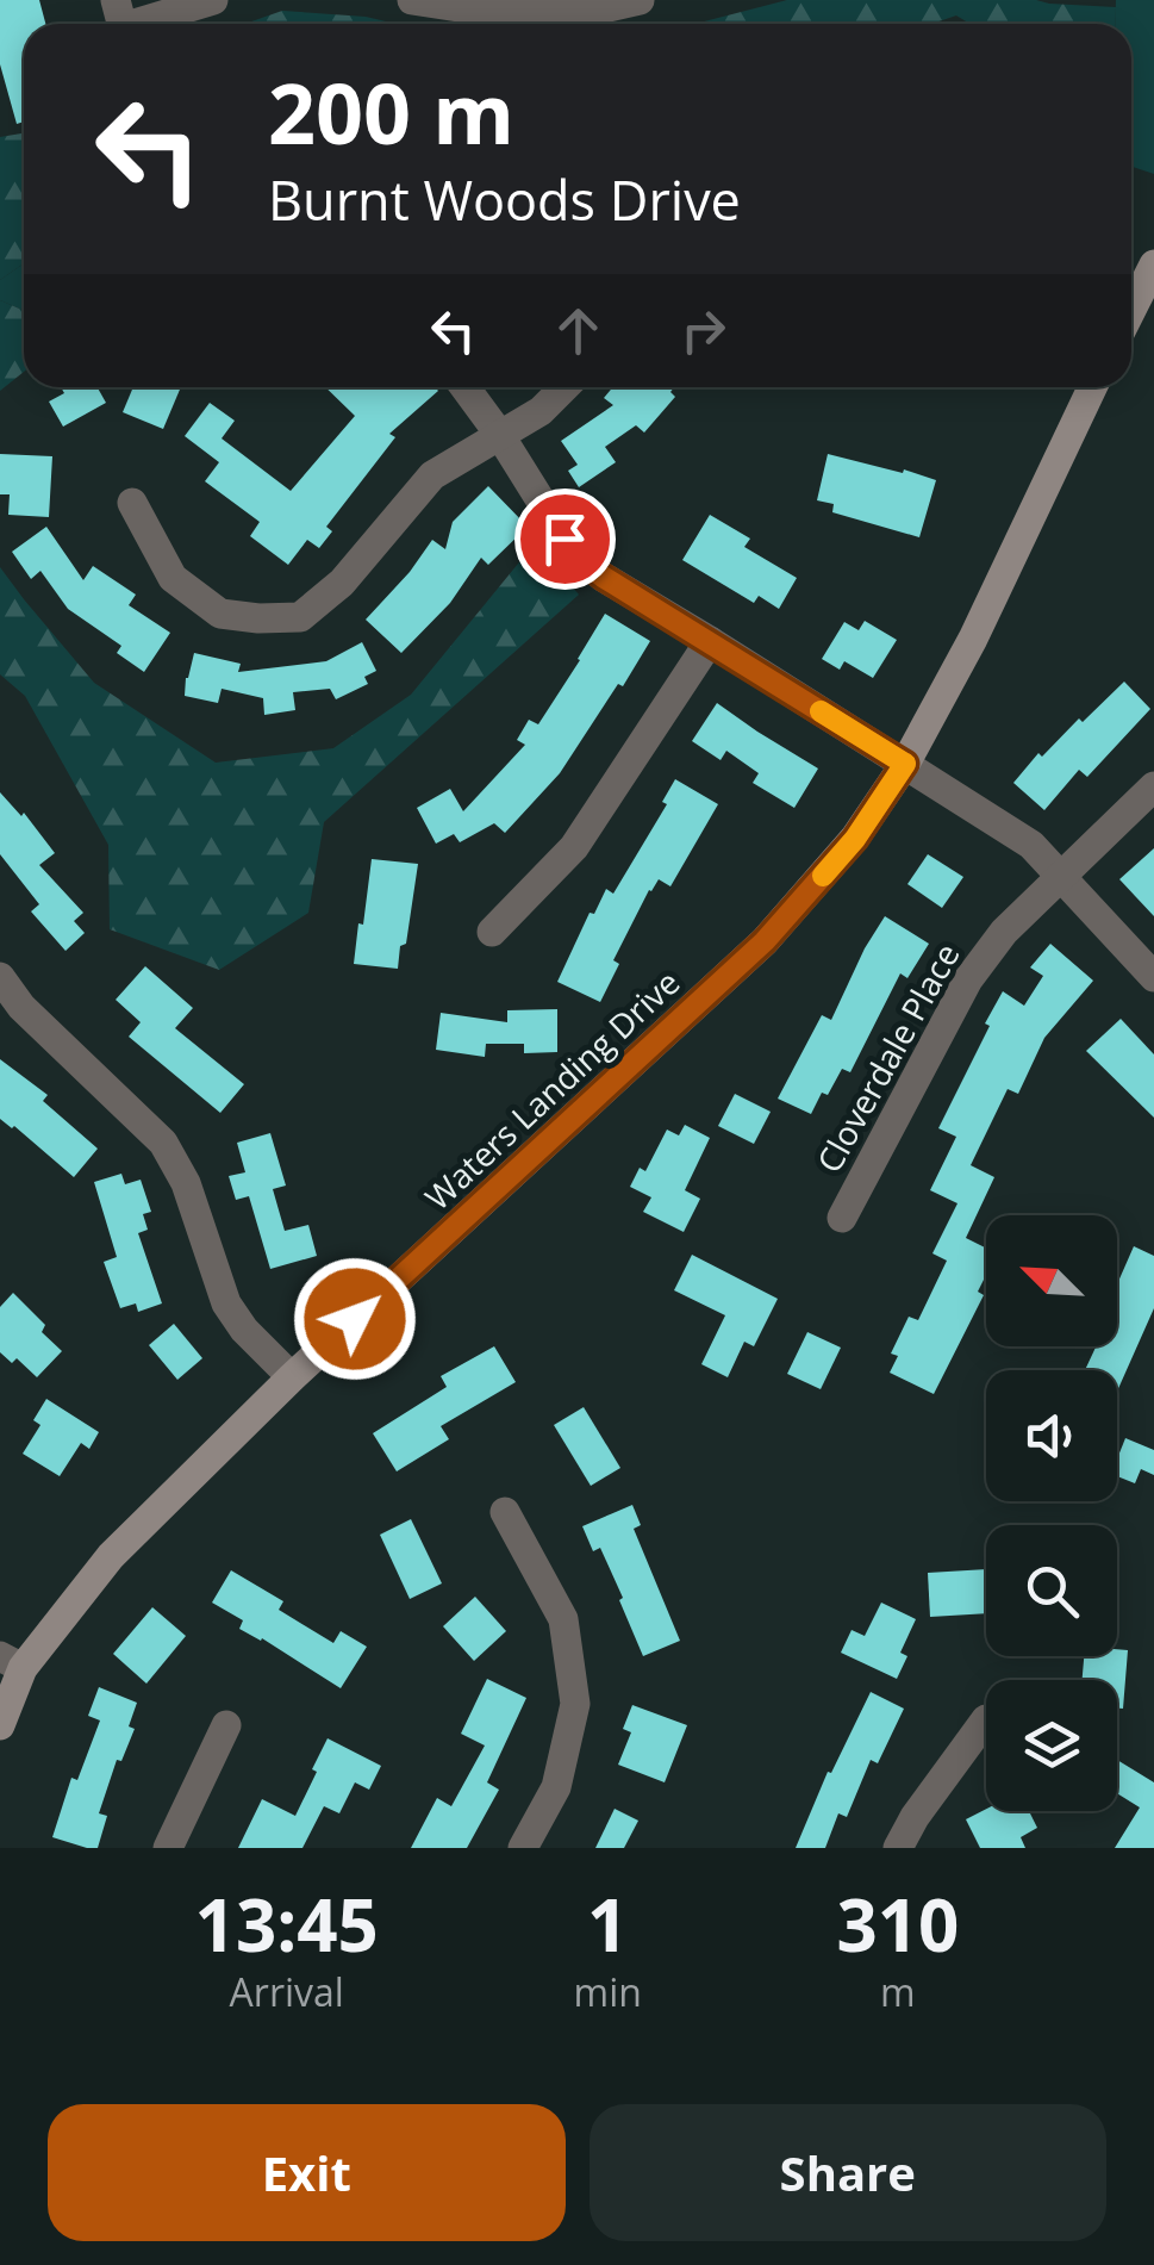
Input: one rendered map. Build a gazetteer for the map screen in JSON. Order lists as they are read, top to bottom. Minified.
{"streets":{"street":["Cloverdale Place","Waters Landing Drive"]},"north":"top left","page":{"turn":["200 m","Burnt Woods Drive"],"eta":["13:45","Arrival","1","min","310","m"],"buttons":["Exit","Share"]}}
